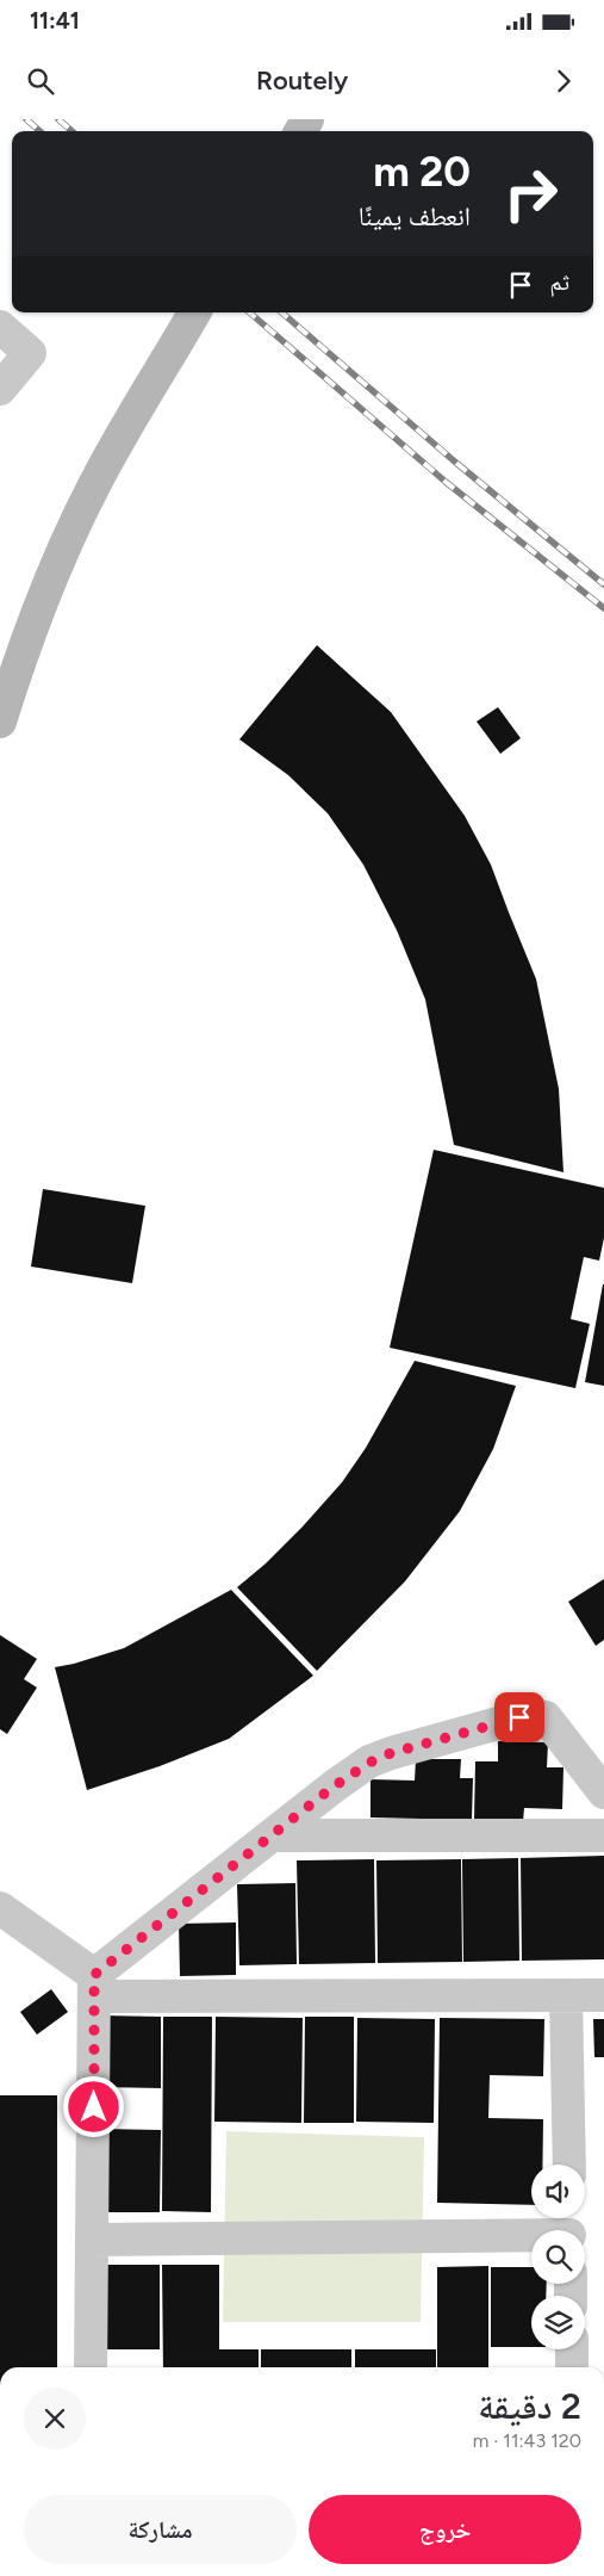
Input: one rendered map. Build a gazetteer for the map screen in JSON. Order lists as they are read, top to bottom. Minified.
{"page":{"status":"11:41","header":"Routely","turn":["20 m","انعطف يمينًا"],"then":"ثم","heading":["2 دقيقة","120 m · 11:43"],"buttons":["خروج","مشاركة"]}}
